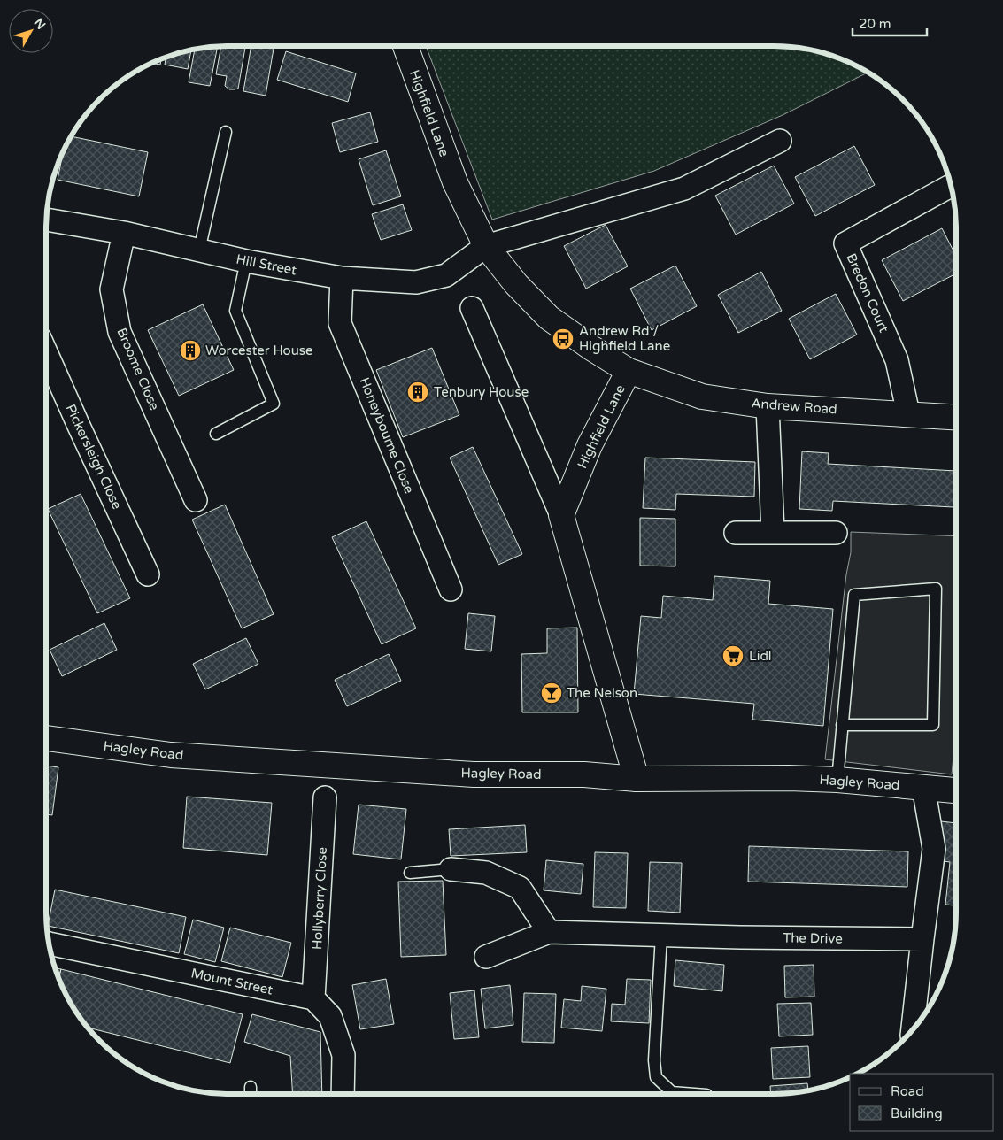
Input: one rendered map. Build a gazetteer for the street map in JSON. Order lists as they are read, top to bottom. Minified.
{"streets":{"street":["Highfield Lane","Hill Street","Bredon Court","Broome Close","Andrew Road","Honeybourne Close","Pickersleigh Close","Hagley Road","Hollyberry Close","The Drive","Mount Street"]},"crossings":[["Highfield Lane","Hill Street"],["Highfield Lane","Andrew Road"],["Hill Street","Broome Close"],["Hill Street","Honeybourne Close"],["Bredon Court","Andrew Road"],["Hollyberry Close","Mount Street"]],"places":{"bus stop":["Andrew Rd / Highfield Lane"],"building":["Worcester House","Tenbury House"],"supermarket":["Lidl"],"bar":["The Nelson"]},"legend":["Road","Building"],"scale_bar":"20 m","north":"top right"}
